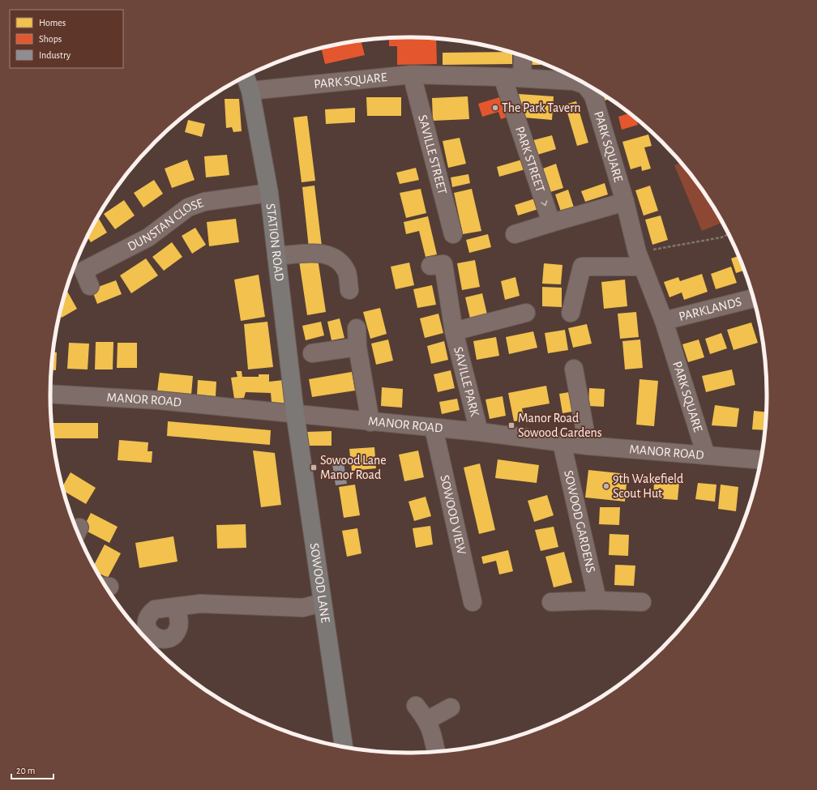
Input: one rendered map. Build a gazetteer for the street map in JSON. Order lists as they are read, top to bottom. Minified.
{"streets":{"main road":["STATION ROAD","SOWOOD LANE"],"street":["PARK SQUARE","SAVILLE STREET","PARK STREET","DUNSTAN CLOSE","PARKLANDS","SAVILLE PARK","MANOR ROAD","SOWOOD VIEW","SOWOOD GARDENS"]},"crossings":[["PARK SQUARE","SAVILLE STREET"],["PARK SQUARE","PARK STREET"],["PARK SQUARE","STATION ROAD"],["PARK SQUARE","PARKLANDS"],["PARK SQUARE","MANOR ROAD"],["DUNSTAN CLOSE","STATION ROAD"],["STATION ROAD","MANOR ROAD"],["STATION ROAD","SOWOOD LANE"],["SAVILLE PARK","MANOR ROAD"],["MANOR ROAD","SOWOOD VIEW"],["MANOR ROAD","SOWOOD GARDENS"],["MANOR ROAD","SOWOOD LANE"]],"one_way":["PARK STREET"],"places":{"other":["The Park Tavern","9th Wakefield Scout Hut"],"transit":["Manor Road Sowood Gardens","Sowood Lane Manor Road"]},"legend":["Homes","Shops","Industry"],"scale_bar":"20 m"}
